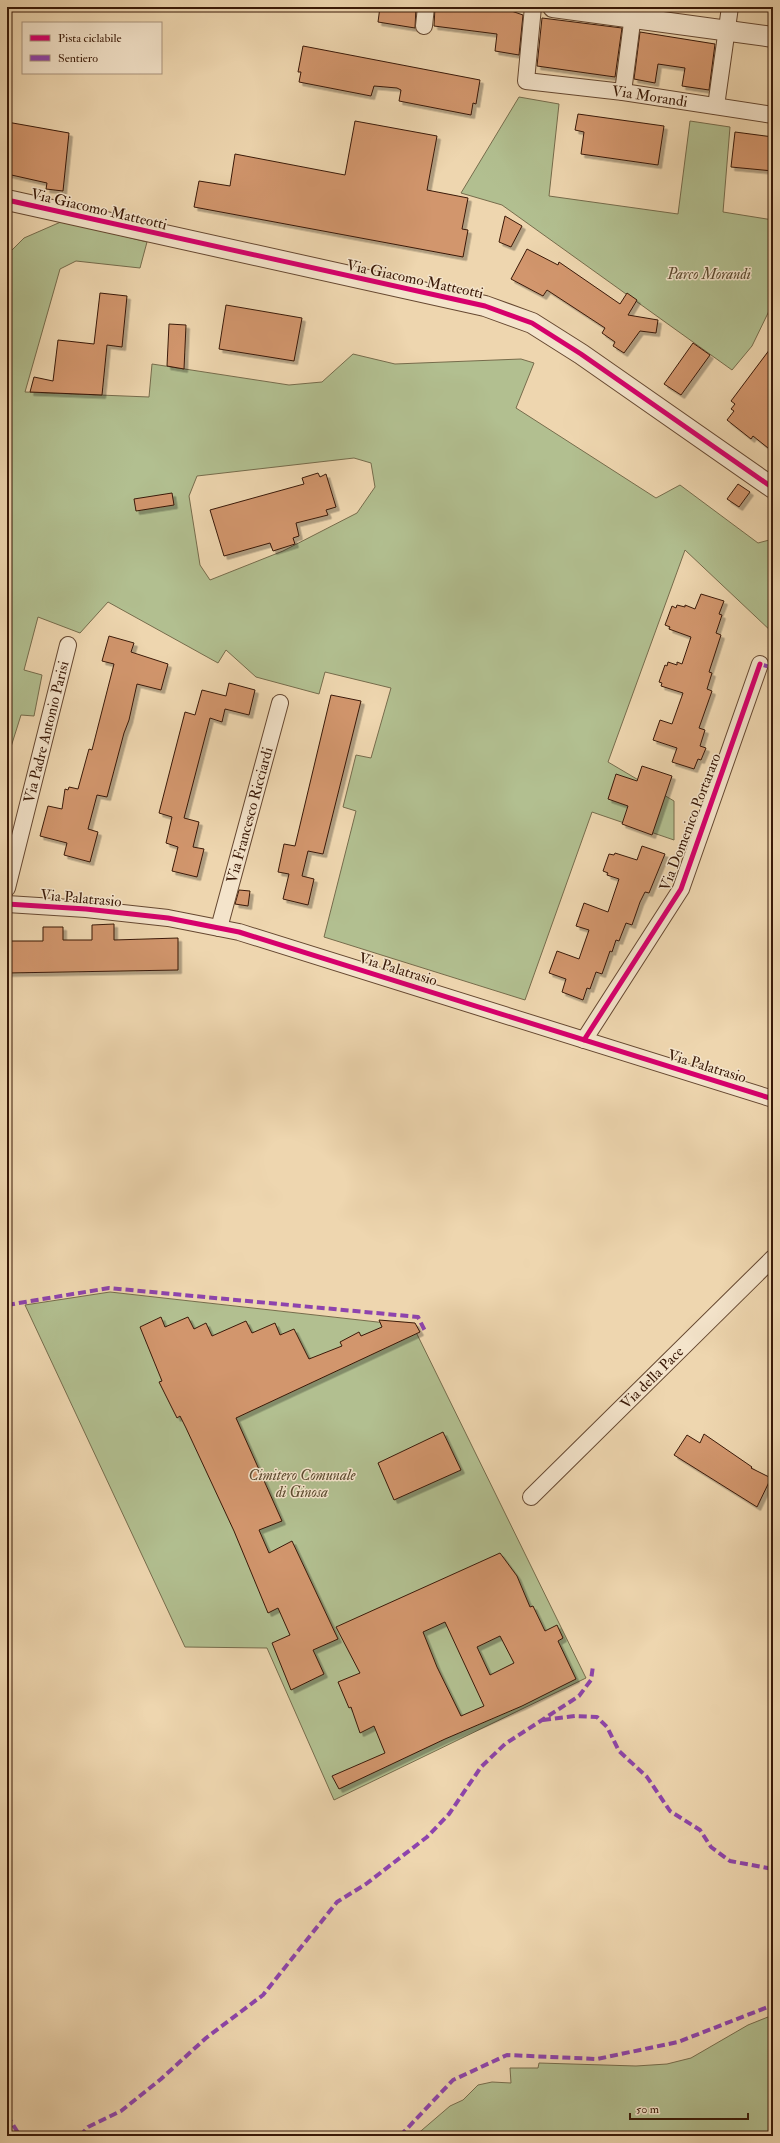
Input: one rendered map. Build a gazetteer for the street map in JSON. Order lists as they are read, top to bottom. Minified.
{"streets":{"street":["Via Morandi","Via Giacomo Matteotti","Via Padre Antonio Parisi","Via Francesco Ricciardi","Via Domenico Portararo","Via Palatrasio","Via della Pace"]},"crossings":[["Via Francesco Ricciardi","Via Palatrasio"],["Via Domenico Portararo","Via Palatrasio"]],"parks":["Parco Morandi","Cimitero Comunale di Ginosa"],"legend":["Pista ciclabile","Sentiero"],"scale_bar":"50 m"}
